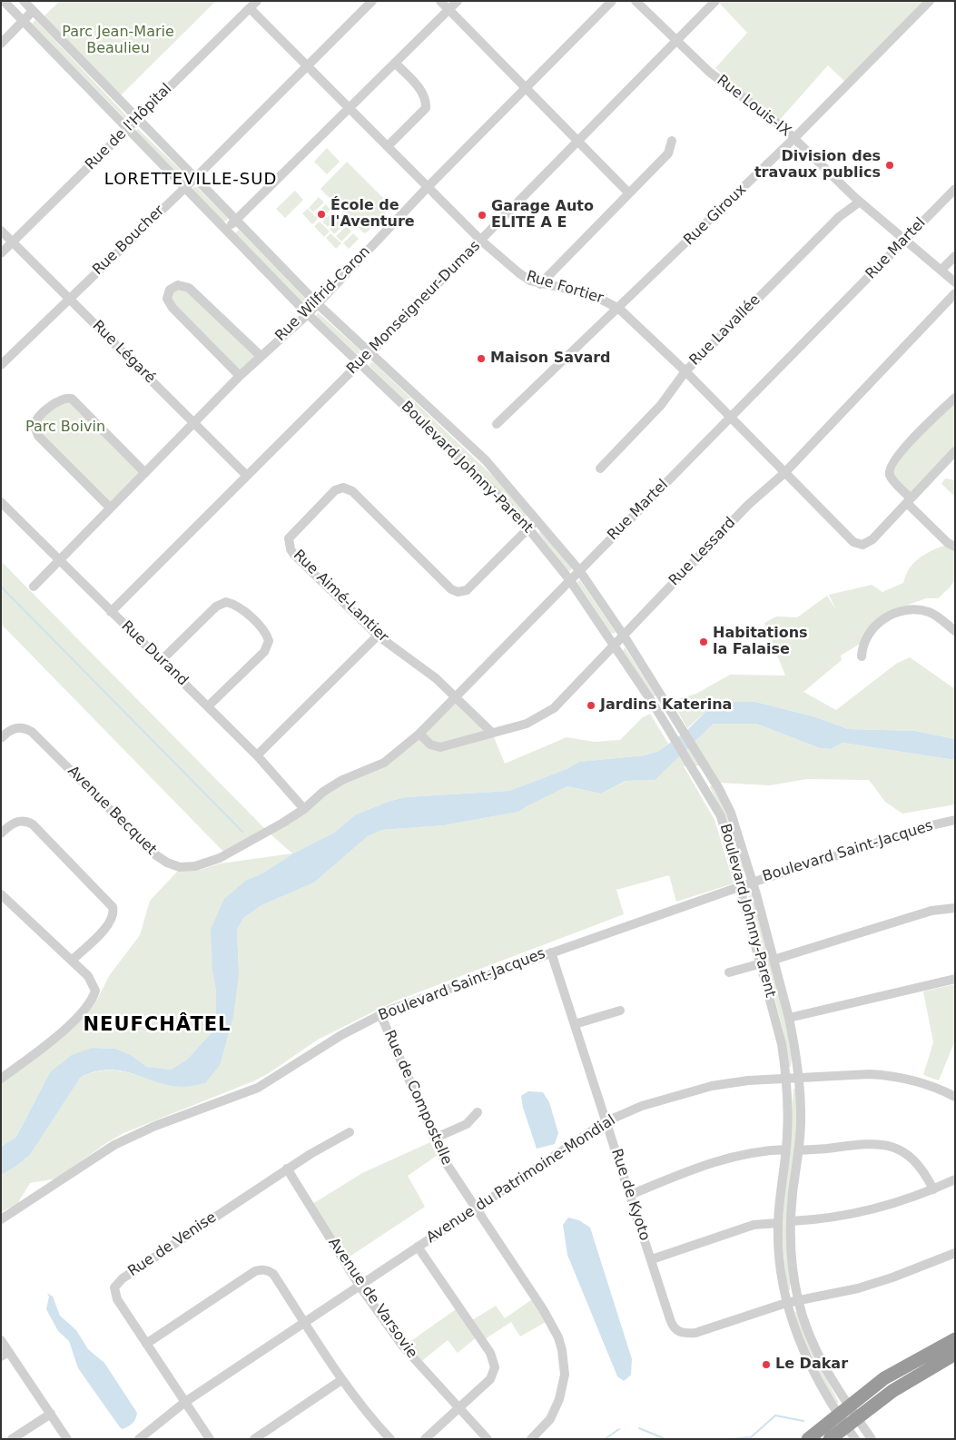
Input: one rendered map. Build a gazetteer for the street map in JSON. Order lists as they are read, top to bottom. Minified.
{"streets":{"street":["Rue Louis-IX","Rue de l'Hôpital","Rue Giroux","Rue Boucher","Rue Martel","Rue Fortier","Rue Wilfrid-Caron","Rue Monseigneur-Dumas","Rue Lavallée","Rue Légaré","Boulevard Johnny-Parent","Rue Lessard","Rue Aimé-Lantier","Rue Durand","Avenue Becquet","Boulevard Saint-Jacques","Rue de Compostelle","Avenue du Patrimoine-Mondial","Rue de Kyoto","Rue de Venise","Avenue de Varsovie"]},"crossings":[["Rue Louis-IX","Rue Giroux"],["Rue Louis-IX","Rue Martel"],["Rue Louis-IX","Rue Monseigneur-Dumas"],["Rue Louis-IX","Rue Lavallée"],["Rue de l'Hôpital","Rue Fortier"],["Rue de l'Hôpital","Rue Légaré"],["Rue de l'Hôpital","Boulevard Johnny-Parent"],["Rue Giroux","Rue Fortier"],["Rue Boucher","Rue Fortier"],["Rue Boucher","Rue Légaré"],["Rue Boucher","Boulevard Johnny-Parent"],["Rue Martel","Rue Fortier"],["Rue Martel","Boulevard Johnny-Parent"],["Rue Martel","Rue Lessard"],["Rue Martel","Rue Aimé-Lantier"],["Rue Martel","Rue Durand"],["Rue Martel","Avenue Becquet"],["Rue Fortier","Rue Wilfrid-Caron"],["Rue Fortier","Rue Monseigneur-Dumas"],["Rue Fortier","Rue Lavallée"],["Rue Fortier","Rue Lessard"],["Rue Wilfrid-Caron","Rue Légaré"],["Rue Wilfrid-Caron","Boulevard Johnny-Parent"],["Rue Wilfrid-Caron","Rue Durand"],["Rue Monseigneur-Dumas","Rue Légaré"],["Rue Monseigneur-Dumas","Boulevard Johnny-Parent"],["Rue Monseigneur-Dumas","Rue Durand"],["Boulevard Johnny-Parent","Rue Lessard"],["Boulevard Johnny-Parent","Rue Aimé-Lantier"],["Boulevard Johnny-Parent","Boulevard Saint-Jacques"],["Boulevard Johnny-Parent","Avenue du Patrimoine-Mondial"],["Boulevard Johnny-Parent","Rue de Kyoto"],["Rue Lessard","Rue Aimé-Lantier"],["Rue Durand","Avenue Becquet"],["Boulevard Saint-Jacques","Rue de Compostelle"],["Boulevard Saint-Jacques","Rue de Kyoto"],["Rue de Compostelle","Avenue du Patrimoine-Mondial"],["Avenue du Patrimoine-Mondial","Rue de Kyoto"],["Avenue du Patrimoine-Mondial","Rue de Venise"],["Avenue du Patrimoine-Mondial","Avenue de Varsovie"],["Rue de Venise","Avenue de Varsovie"]],"districts":["LORETTEVILLE-SUD","NEUFCHÂTEL"],"parks":["Parc Jean-Marie Beaulieu","Parc Boivin"],"places":["Division des travaux publics","École de l'Aventure","Garage Auto ELITE A E","Maison Savard","Habitations la Falaise","Jardins Katerina","Le Dakar"]}
